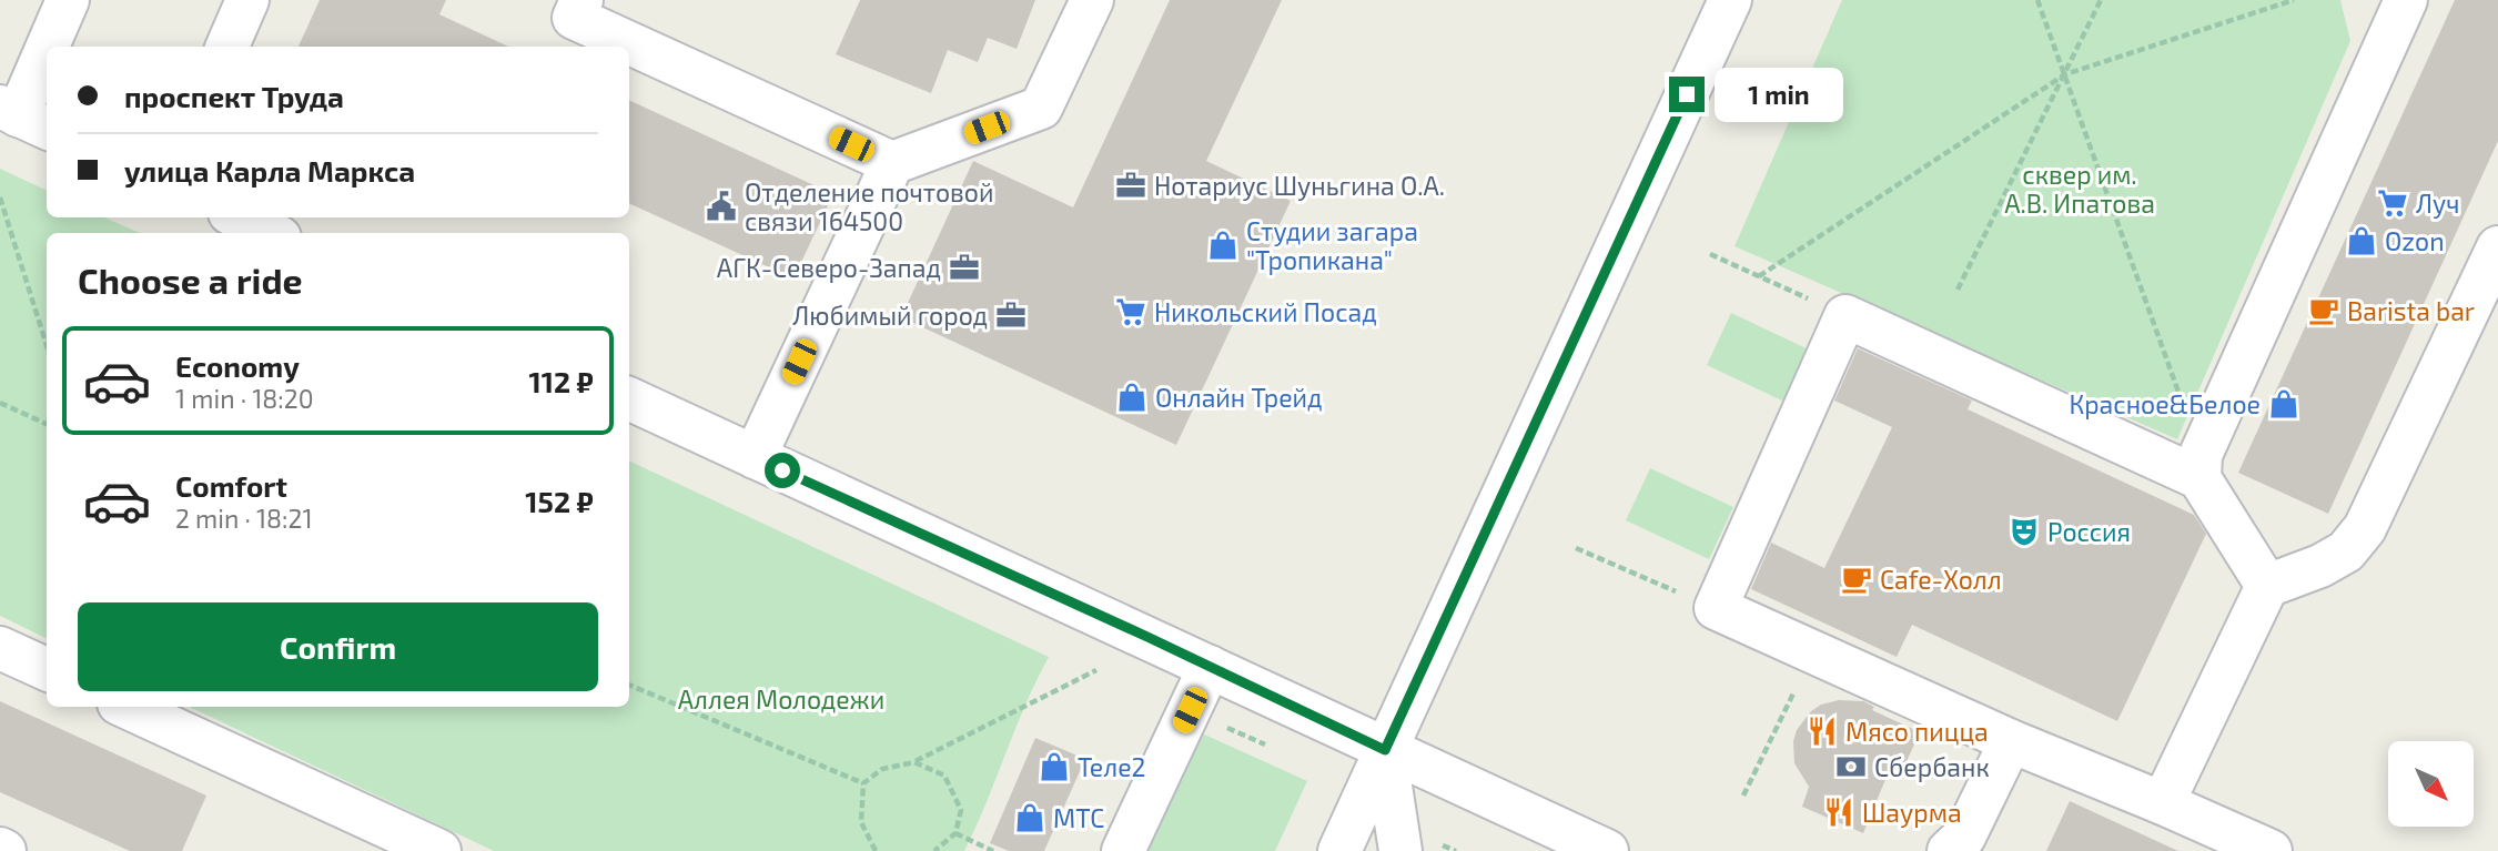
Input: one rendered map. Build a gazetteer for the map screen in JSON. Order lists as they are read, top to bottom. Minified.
{"parks":["сквер им. А.В. Ипатова","Аллея Молодежи"],"places":{"office":["Нотариус Шуньгина О.А.","АГК-Северо-Запад","Любимый город"],"supermarket":["Луч","Никольский Посад"],"public building":["Отделение почтовой связи 164500"],"shop":["Ozon","Студии загара \"Тропикана\"","Онлайн Трейд","Красное&Белое","Теле2","МТС"],"cafe":["Barista bar","Cafe-Холл"],"theatre":["Россия"],"restaurant":["Мясо пицца","Шаурма"],"bank":["Сбербанк"]},"north":"bottom right","page":{"banner":["проспект Труда","улица Карла Маркса"],"bubble":"1 min","heading":"Choose a ride","list":[{"name":"Economy","note":"1 min · 18:20","value":"112 ₽"},{"name":"Comfort","note":"2 min · 18:21","value":"152 ₽"}],"buttons":"Confirm"}}
